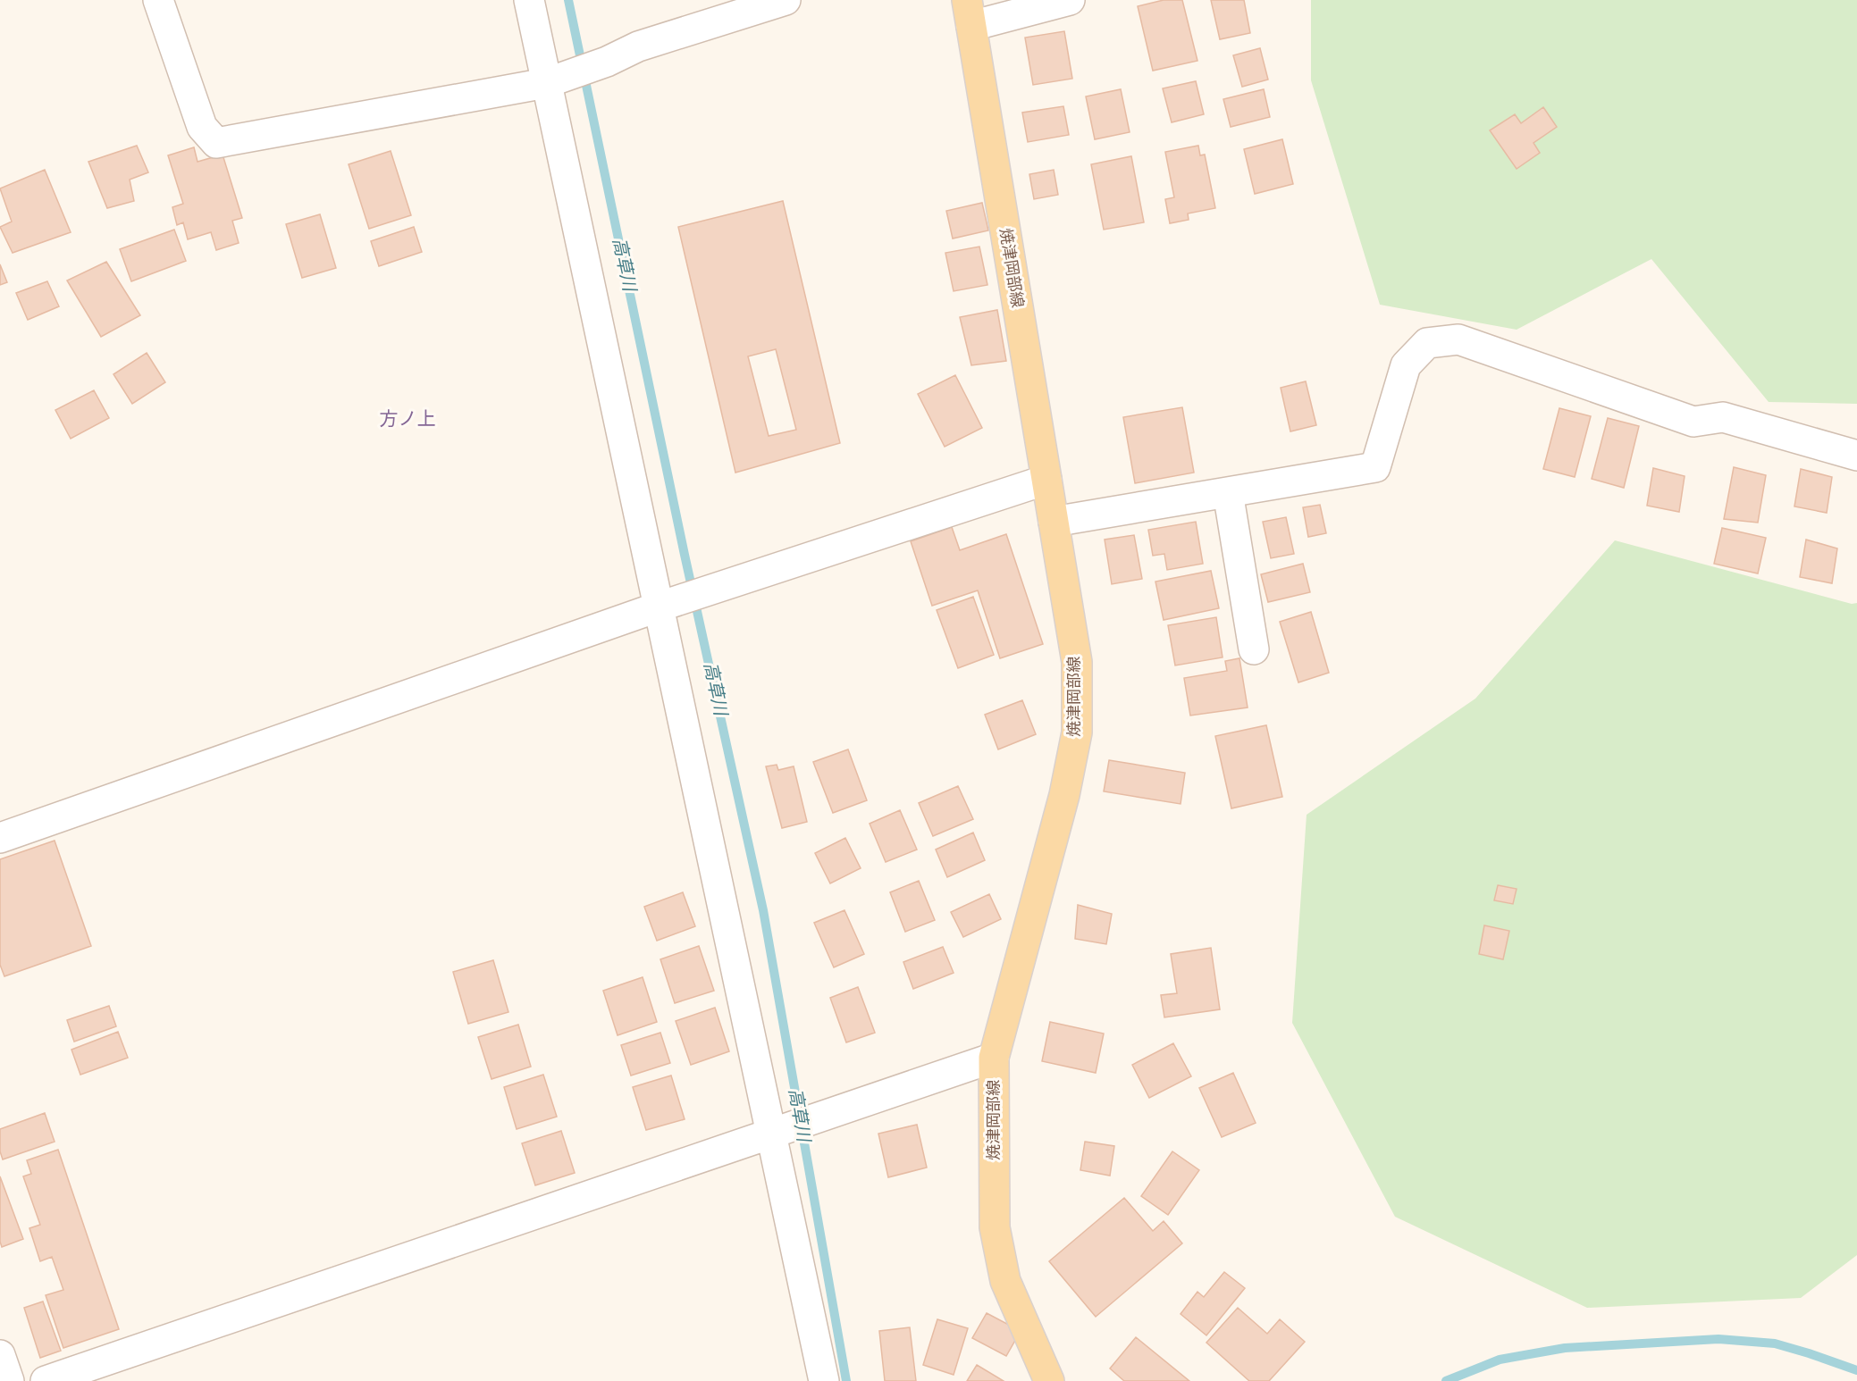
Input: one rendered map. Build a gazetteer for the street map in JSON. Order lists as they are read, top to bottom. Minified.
{"streets":{"main road":["焼津岡部線"]},"districts":["方ノ上"],"water":["高草川"]}
